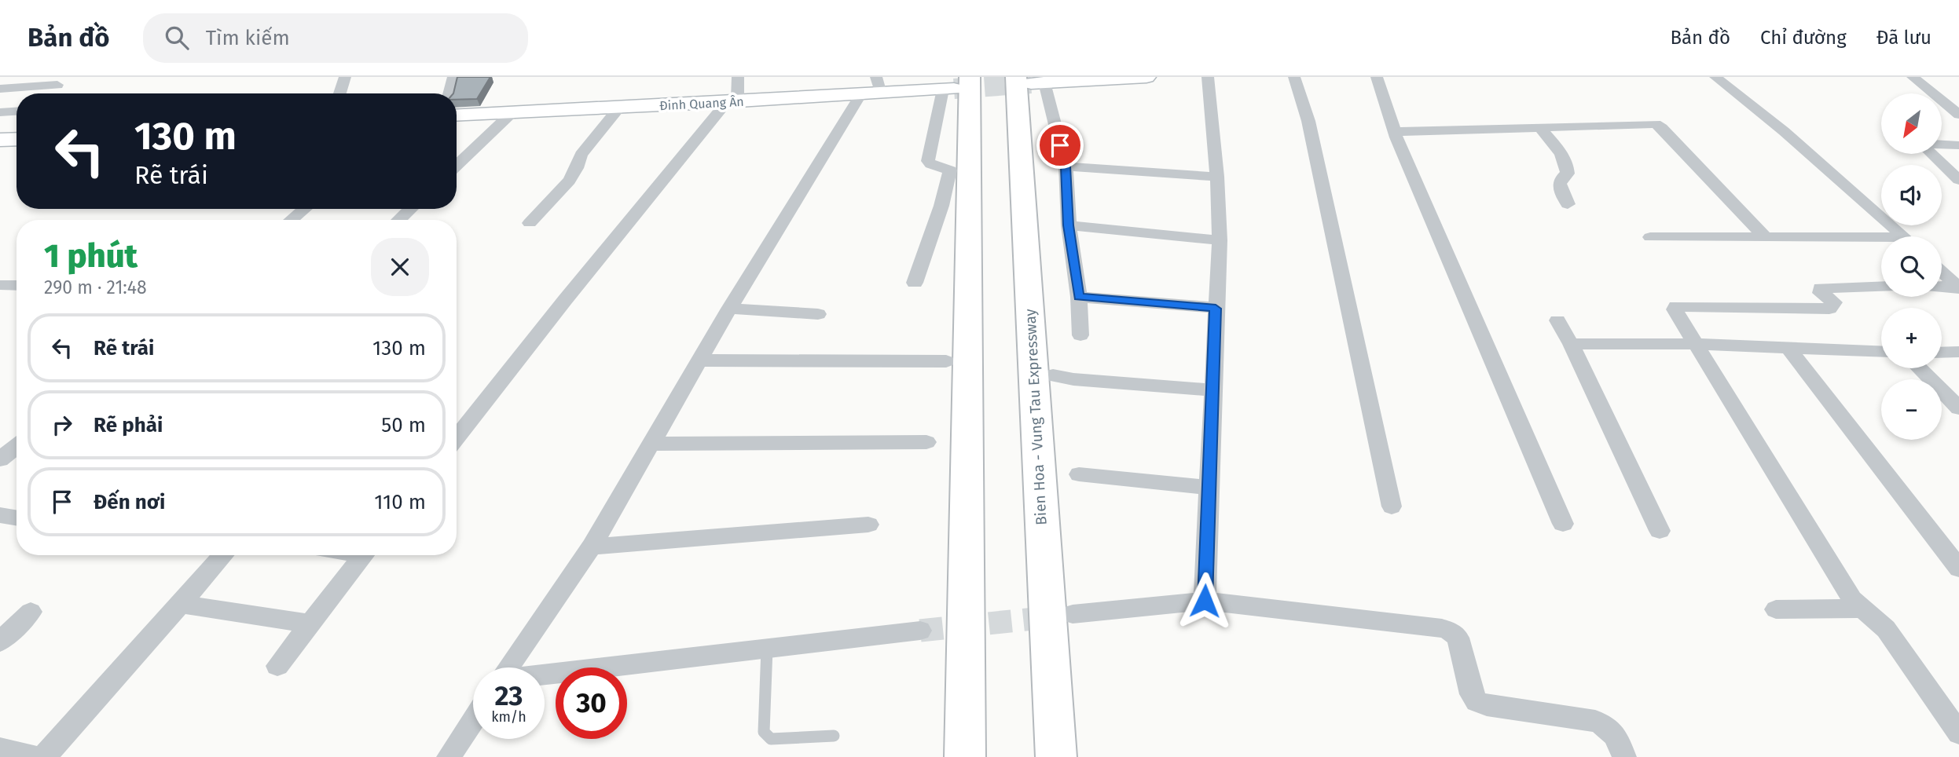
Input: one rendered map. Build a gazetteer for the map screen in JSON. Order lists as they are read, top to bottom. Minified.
{"streets":{"highway":["Bien Hoa - Vung Tau Expressway"],"street":["Đinh Quang Ân"]},"north":"bottom left","page":{"header":"Bản đồ","search":"Tìm kiếm","nav":["Bản đồ","Chỉ đường","Đã lưu"],"map_buttons":["+","−"],"turn":["130 m","Rẽ trái"],"heading":["1 phút","290 m · 21:48"],"list":[{"name":"Rẽ trái","value":"130 m"},{"name":"Rẽ phải","value":"50 m"},{"name":"Đến nơi","value":"110 m"}],"speed":"23 km/h","limit":"30"}}
